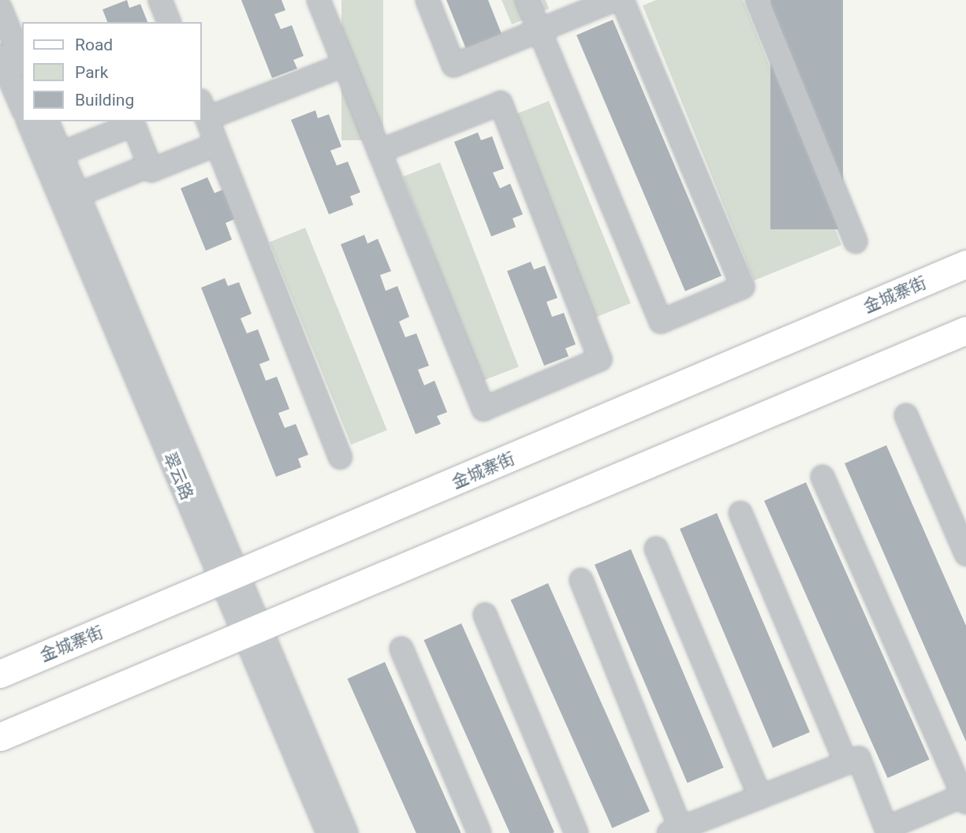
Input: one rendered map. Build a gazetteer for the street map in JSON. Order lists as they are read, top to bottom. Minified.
{"streets":{"main road":["金城寨街"],"street":["翠云路"]},"crossings":[["金城寨街","翠云路"]],"legend":["Road","Park","Building"]}
